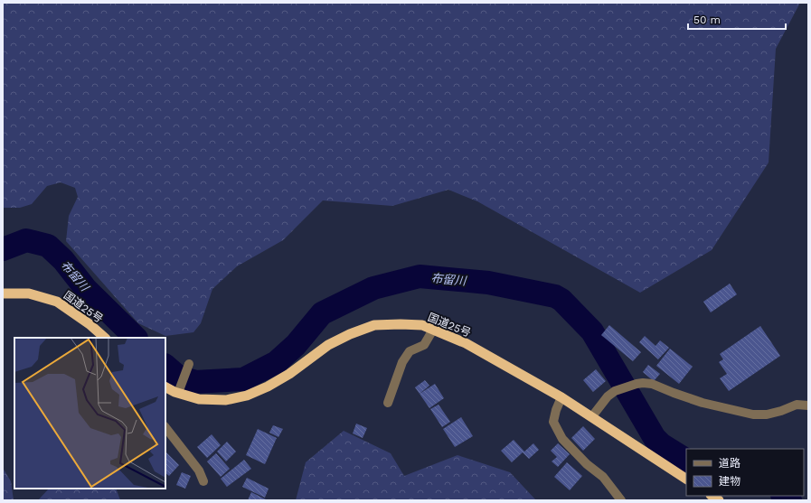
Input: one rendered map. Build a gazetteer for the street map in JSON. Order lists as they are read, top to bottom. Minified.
{"streets":{"highway":["国道25号"]},"water":["布留川"],"legend":["道路","建物"],"scale_bar":"50 m"}
